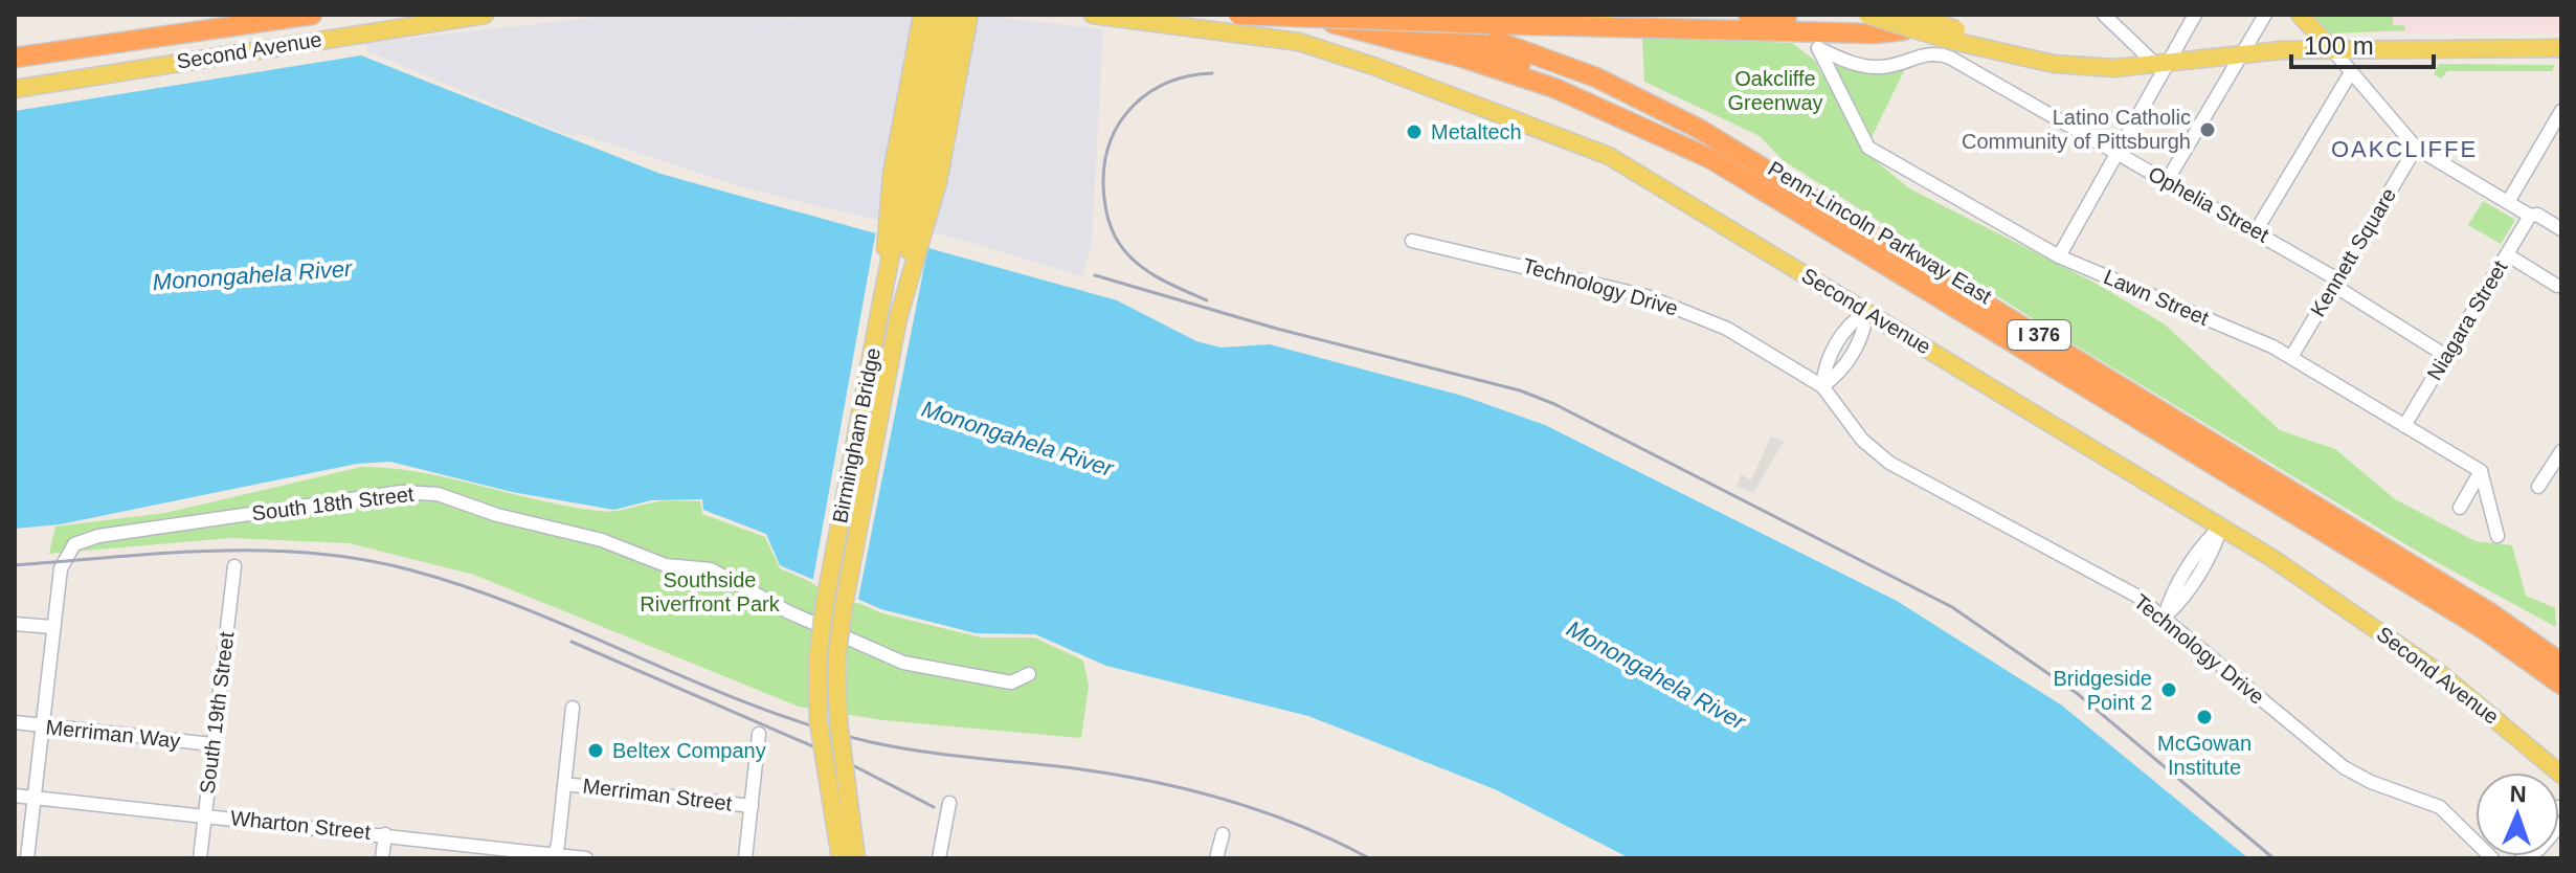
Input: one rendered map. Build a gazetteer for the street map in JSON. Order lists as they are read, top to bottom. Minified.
{"streets":{"highway":["Penn-Lincoln Parkway East","I 376"],"main road":["Second Avenue","Birmingham Bridge"],"street":["Ophelia Street","Kennett Square","Technology Drive","Lawn Street","Niagara Street","South 18th Street","South 19th Street","Merriman Way","Merriman Street","Wharton Street"]},"crossings":[["Ophelia Street","Kennett Square"],["Ophelia Street","Lawn Street"],["Ophelia Street","Niagara Street"],["Kennett Square","Lawn Street"],["Lawn Street","Niagara Street"],["South 18th Street","Merriman Way"],["South 18th Street","Wharton Street"],["South 19th Street","Merriman Way"],["South 19th Street","Wharton Street"]],"districts":["OAKCLIFFE"],"water":["Monongahela River"],"parks":["Oakcliffe Greenway","Southside Riverfront Park"],"places":["Latino Catholic Community of Pittsburgh","Metaltech","Bridgeside Point 2","McGowan Institute","Beltex Company"],"scale_bar":"100 m","north":"top"}
